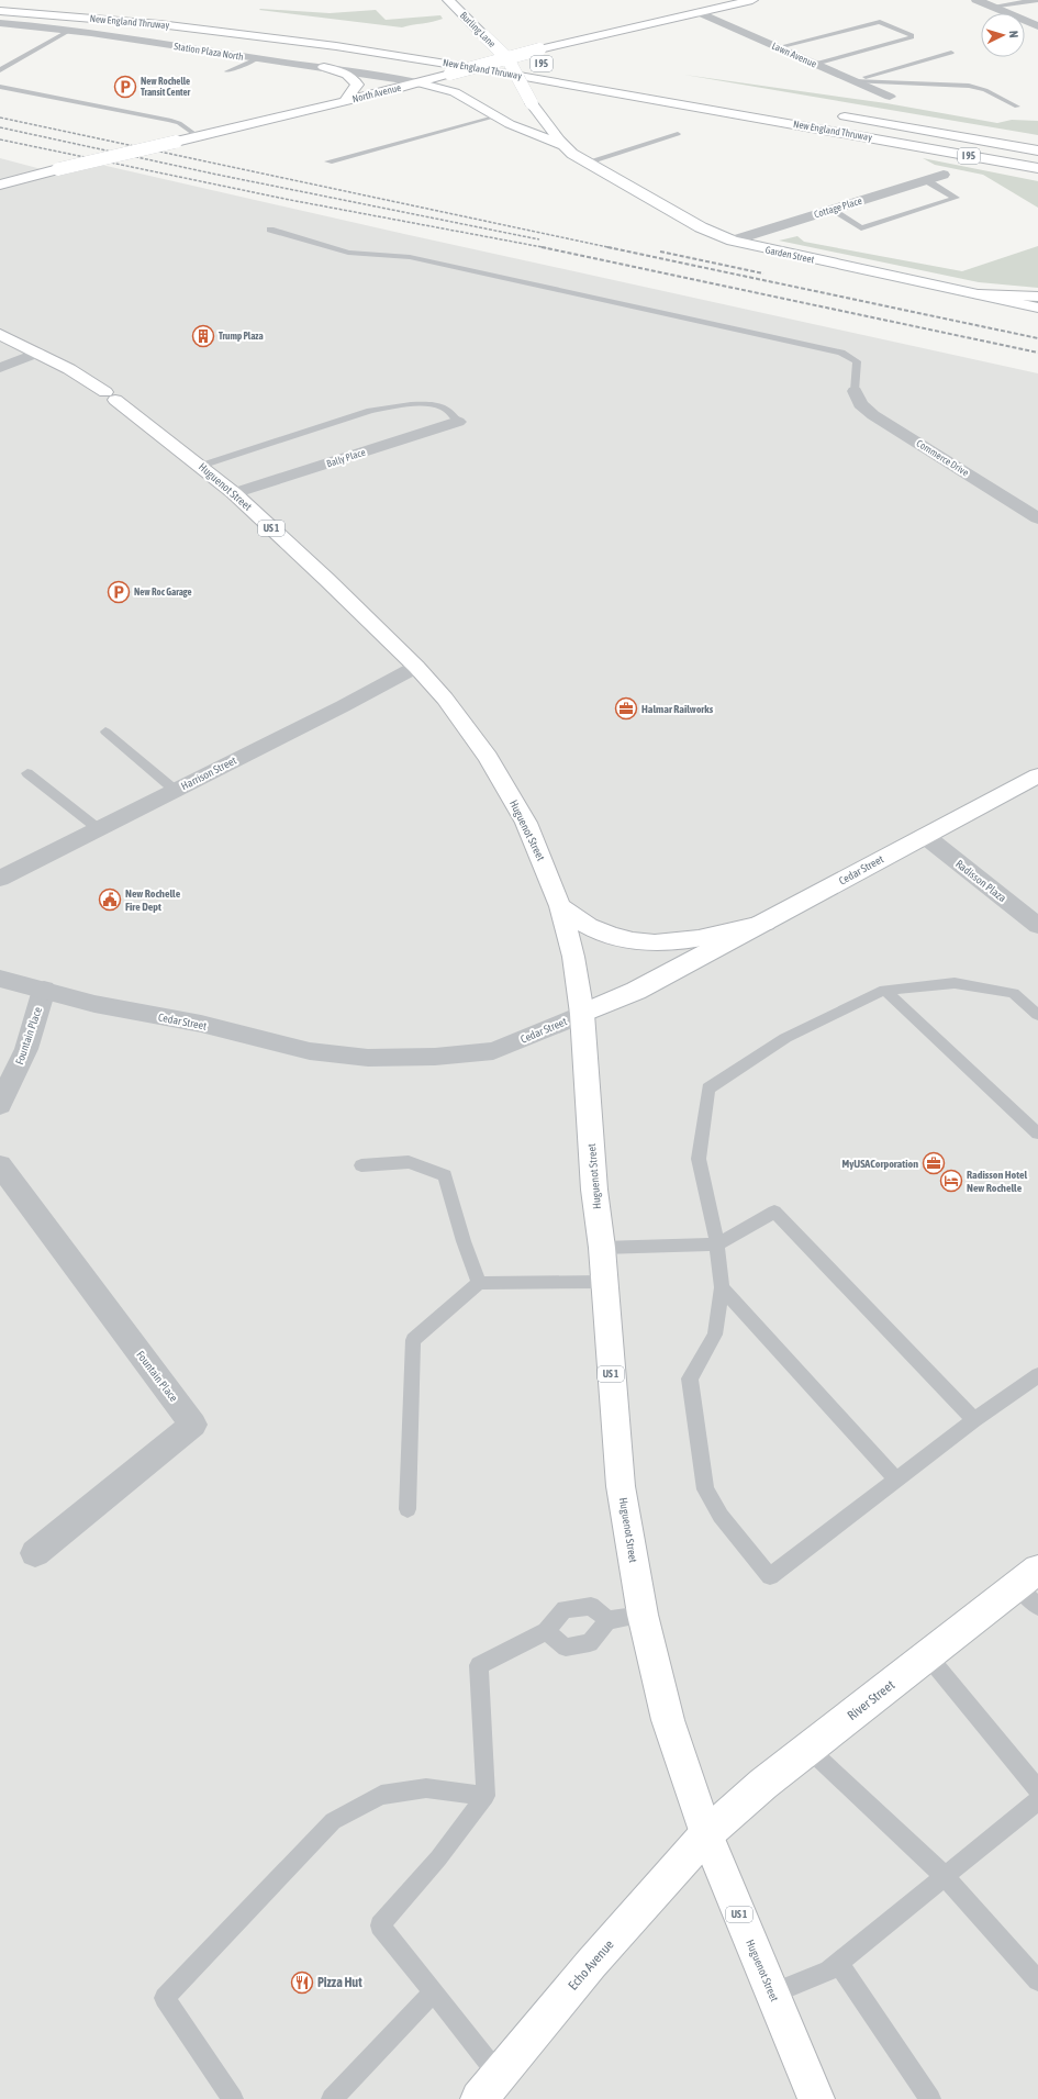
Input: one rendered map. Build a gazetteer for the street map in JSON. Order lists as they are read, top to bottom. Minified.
{"streets":{"main road":["New England Thruway","Burling Lane","I 95","North Avenue","Garden Street","Huguenot Street","US 1","Cedar Street","River Street","Echo Avenue"],"street":["Station Plaza North","Lawn Avenue","Cottage Place","Bally Place","Commerce Drive","Harrison Street","Radisson Plaza","Fountain Place"]},"crossings":[["Burling Lane","North Avenue"],["Burling Lane","Garden Street"],["Station Plaza North","North Avenue"],["Station Plaza North","Garden Street"],["Lawn Avenue","North Avenue"],["North Avenue","Garden Street"],["Cottage Place","Garden Street"],["Bally Place","Huguenot Street"],["Huguenot Street","Harrison Street"],["Huguenot Street","Cedar Street"],["Huguenot Street","River Street"],["Huguenot Street","Echo Avenue"],["Cedar Street","Radisson Plaza"],["Cedar Street","Fountain Place"],["River Street","Echo Avenue"]],"places":{"parking":["New Rochelle Transit Center","New Roc Garage"],"building":["Trump Plaza"],"office":["Halmar Railworks","MyUSACorporation"],"public building":["New Rochelle Fire Dept"],"hotel":["Radisson Hotel New Rochelle"],"restaurant":["Pizza Hut"]},"north":"right"}
